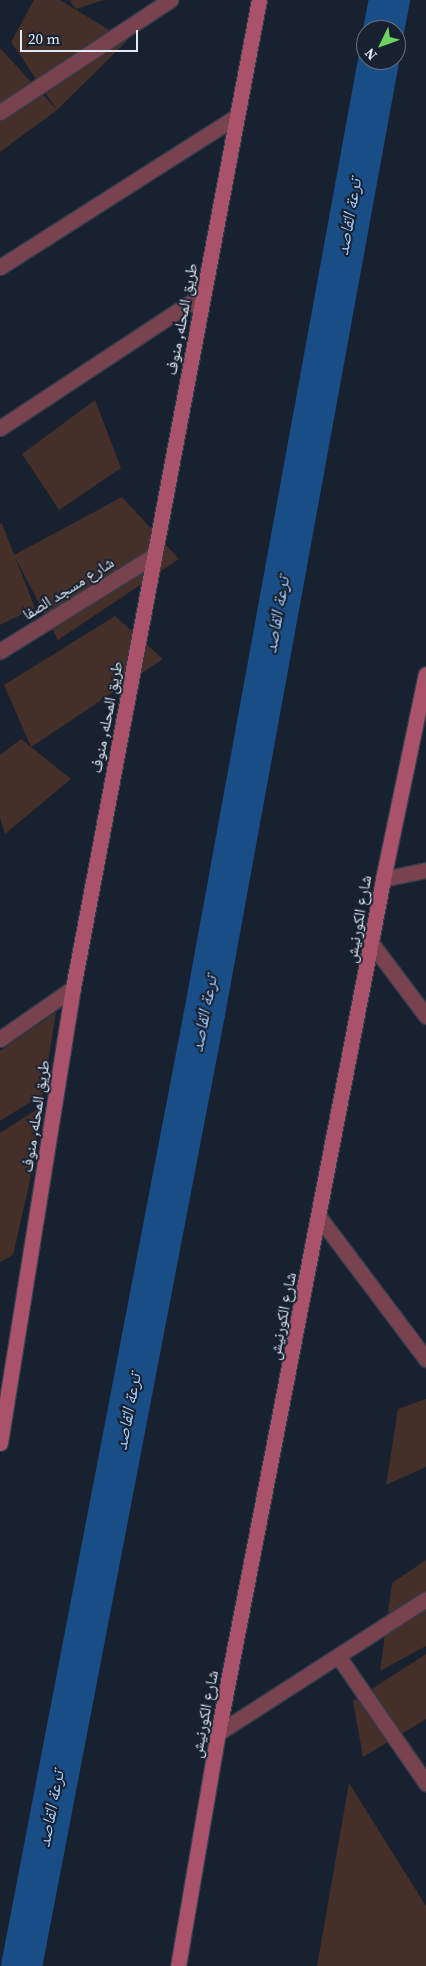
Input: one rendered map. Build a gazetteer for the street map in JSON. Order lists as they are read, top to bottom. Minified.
{"streets":{"main road":["طريق المحله, منوف","شارع الكورنيش"],"street":["شارع مسجد الصفا"]},"crossings":[["طريق المحله, منوف","شارع مسجد الصفا"]],"water":["ترعة القاصد"],"scale_bar":"20 m","north":"bottom left"}
